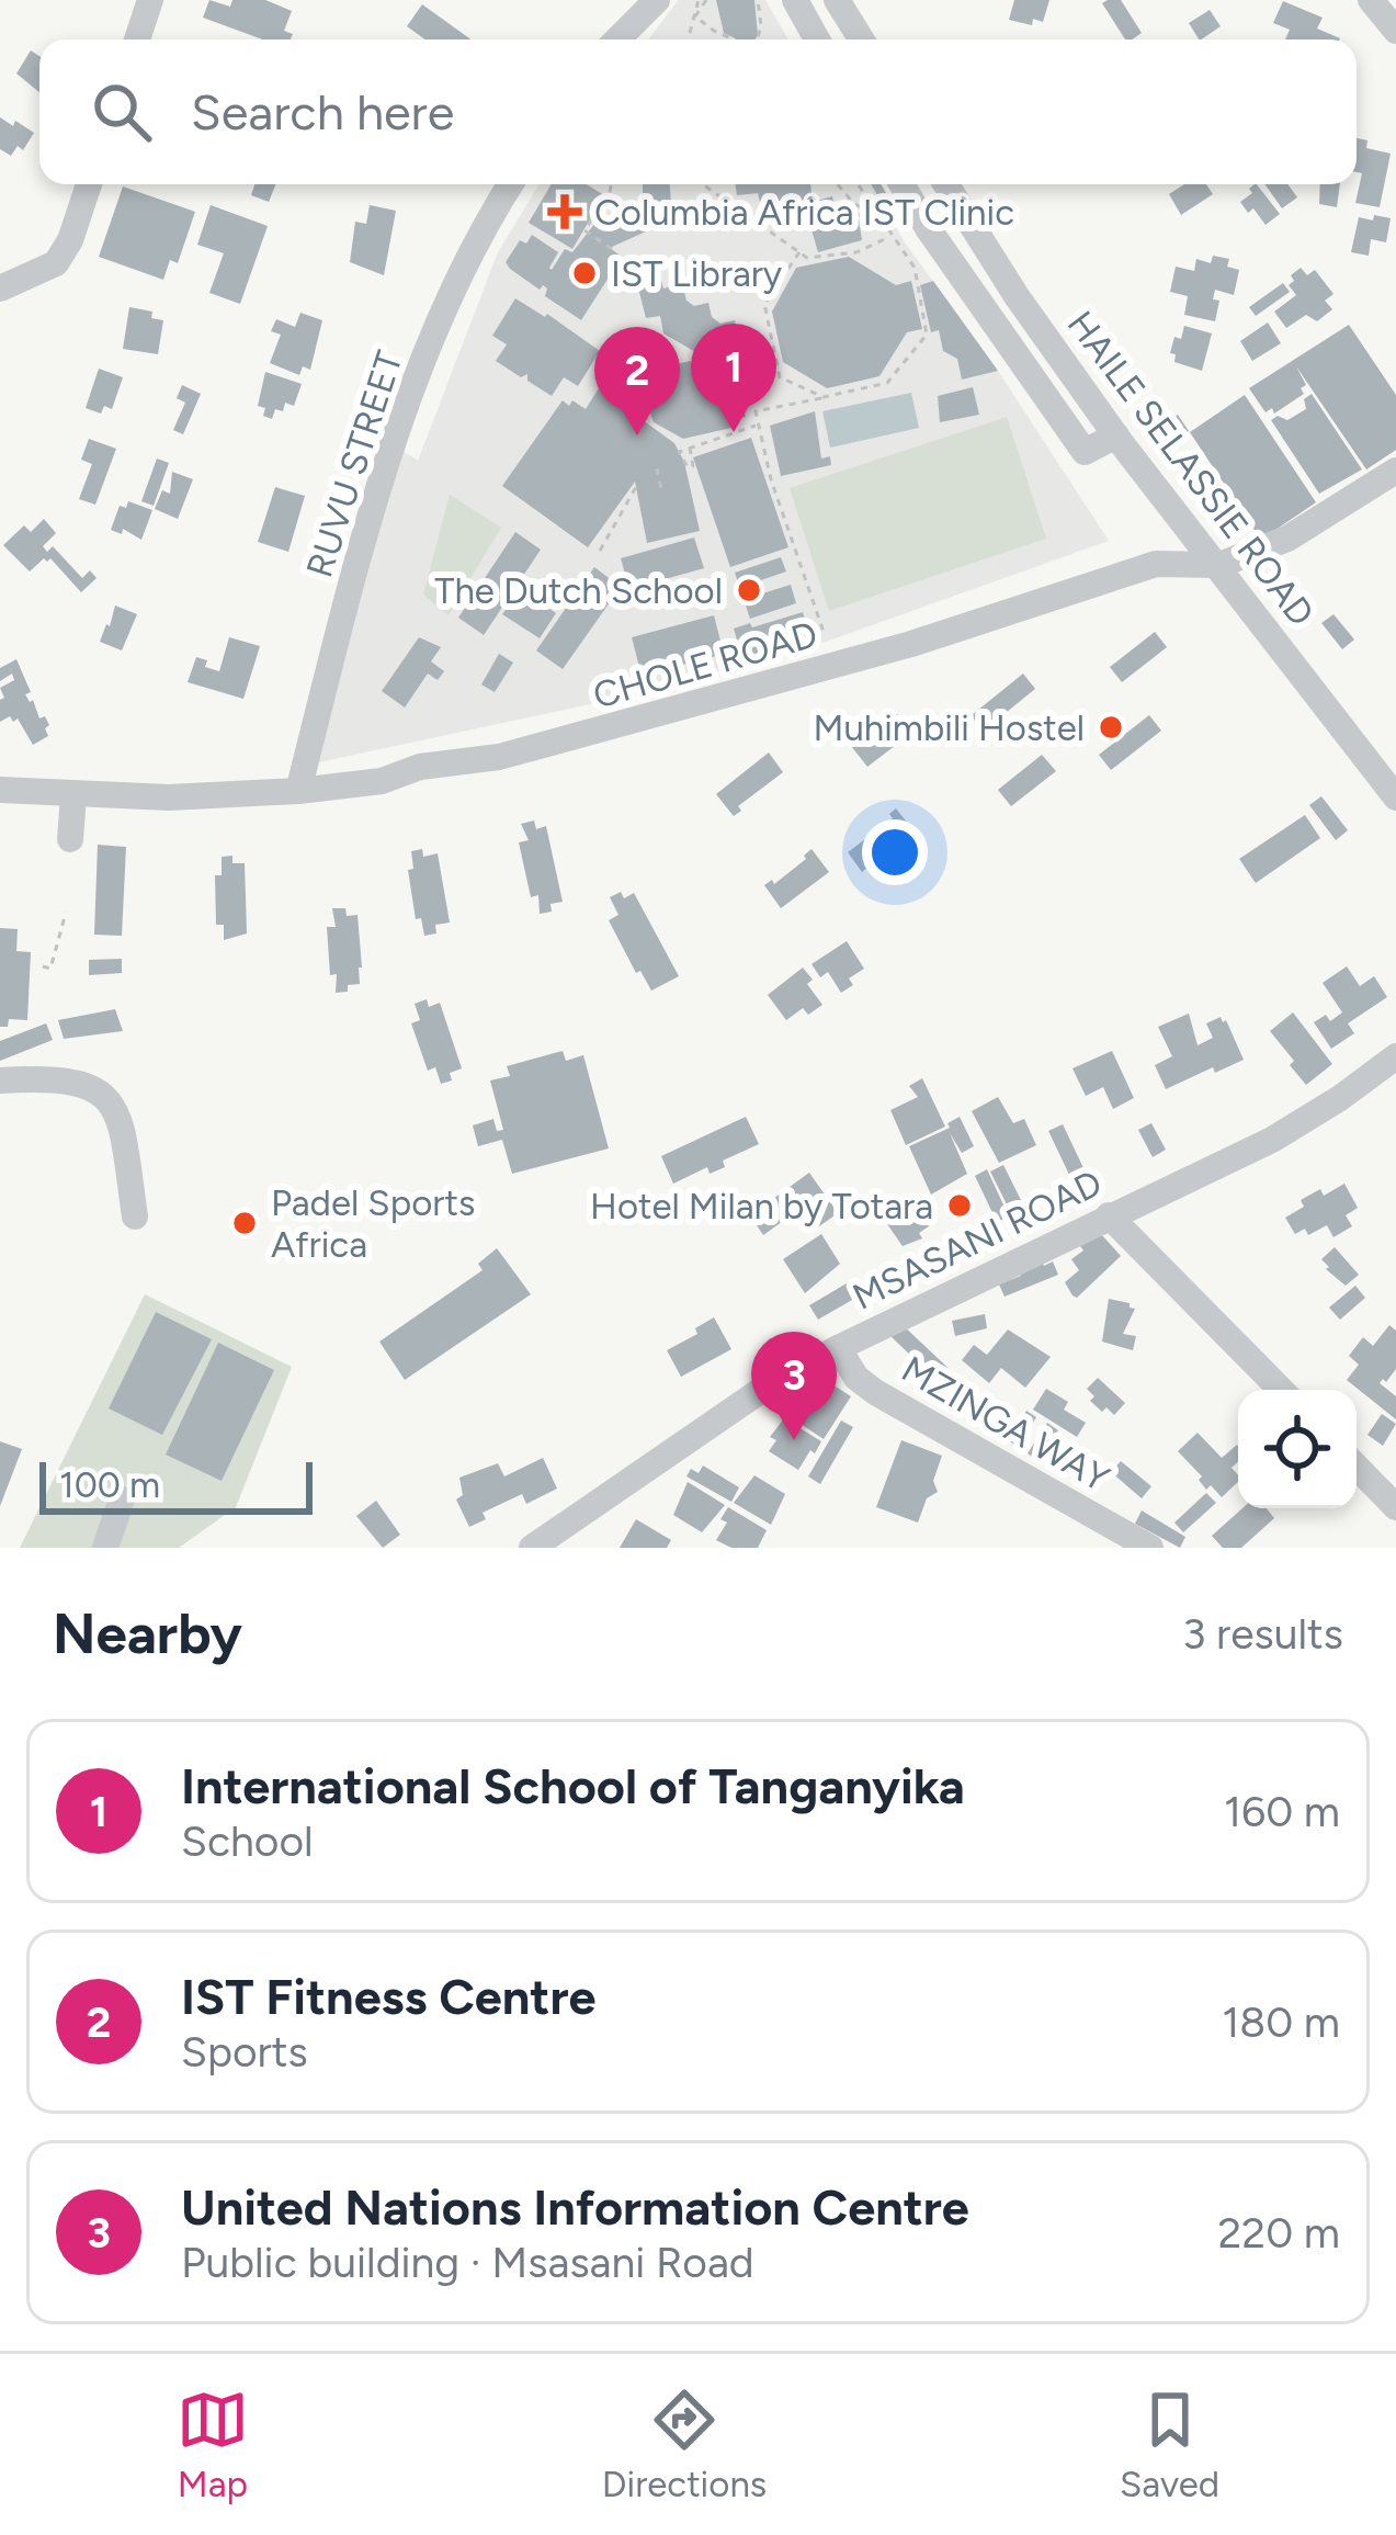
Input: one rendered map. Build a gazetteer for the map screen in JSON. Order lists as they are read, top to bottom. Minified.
{"streets":{"street":["RUVU STREET","HAILE SELASSIE ROAD","CHOLE ROAD","MSASANI ROAD","MZINGA WAY"]},"crossings":[["RUVU STREET","CHOLE ROAD"],["HAILE SELASSIE ROAD","CHOLE ROAD"],["MSASANI ROAD","MZINGA WAY"]],"places":{"health":["Columbia Africa IST Clinic"],"other":["IST Library","The Dutch School","Muhimbili Hostel","Hotel Milan by Totara","Padel Sports Africa"]},"scale_bar":"100 m","page":{"search":"Search here","pins":["1","2","3"],"scale":"100 m","heading":["Nearby","3 results"],"list":[{"mark":"1","name":"International School of Tanganyika","note":"School","value":"160 m"},{"mark":"2","name":"IST Fitness Centre","note":"Sports","value":"180 m"},{"mark":"3","name":"United Nations Information Centre","note":"Public building · Msasani Road","value":"220 m"}],"nav":["Map","Directions","Saved"]}}
